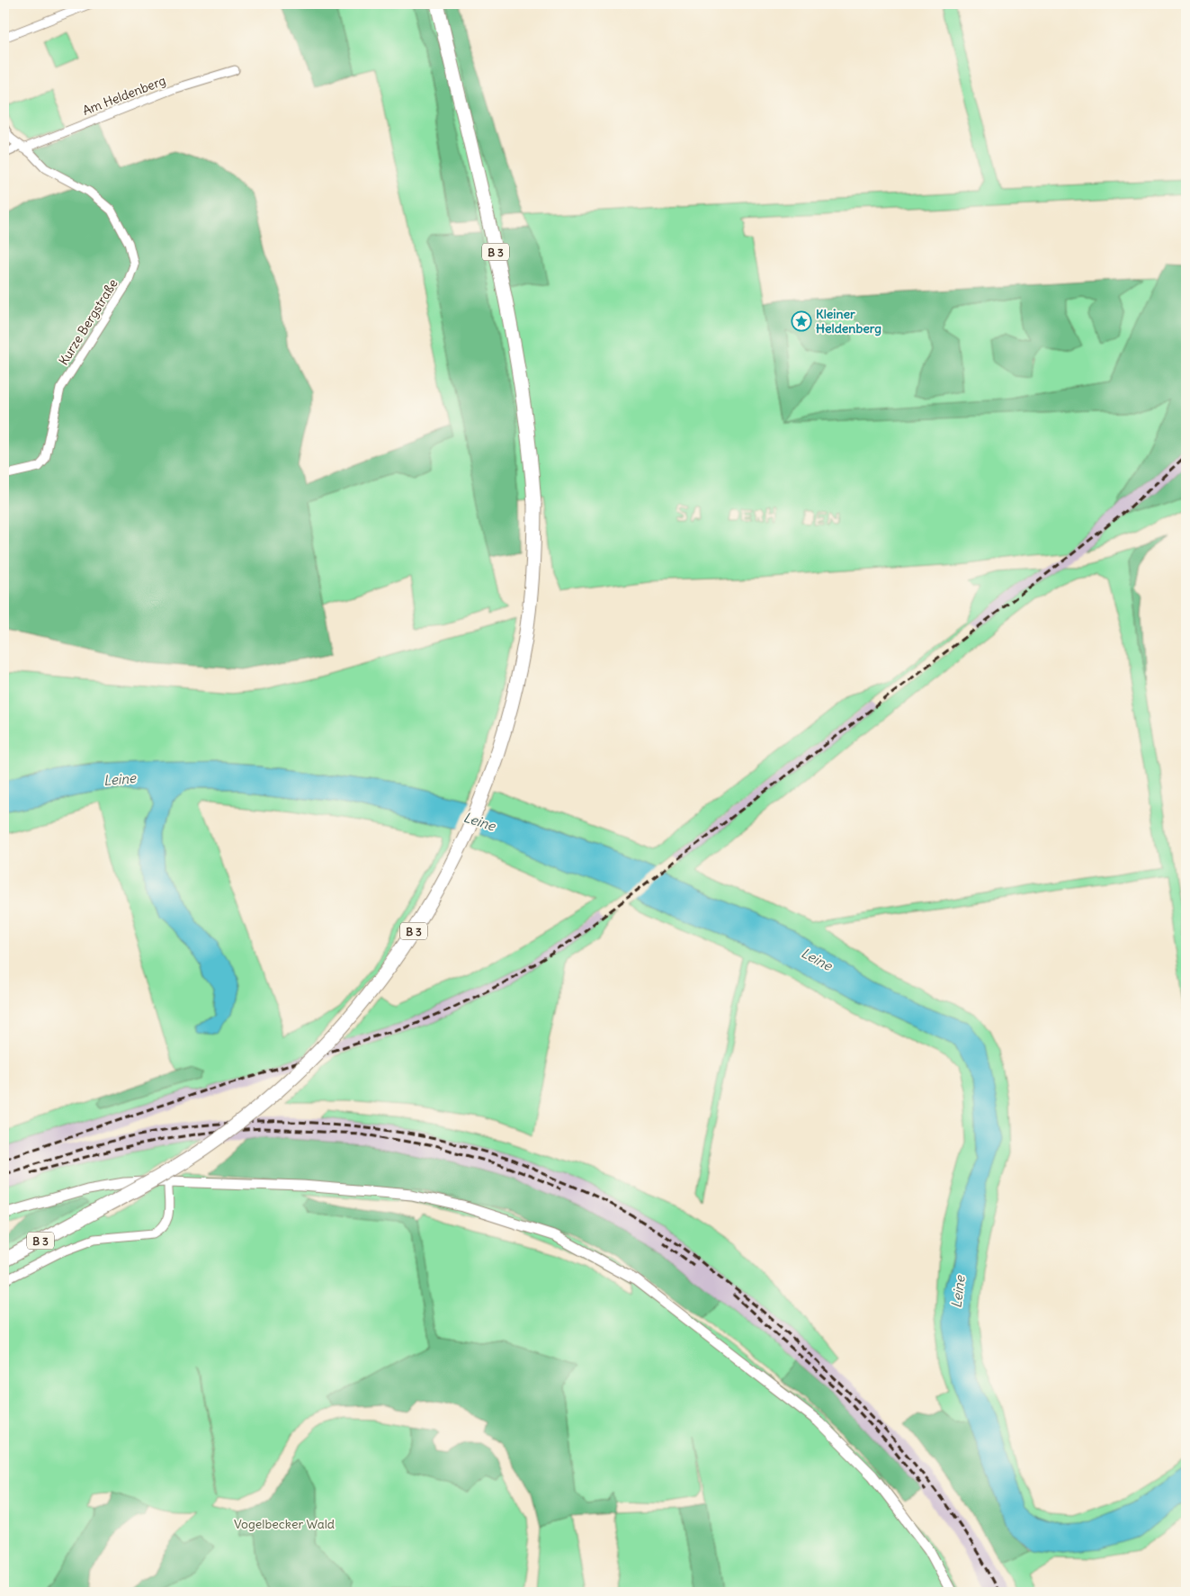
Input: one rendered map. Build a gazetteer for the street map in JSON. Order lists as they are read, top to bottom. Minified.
{"streets":{"main road":["B 3"],"street":["Am Heldenberg","Kurze Bergstraße"]},"crossings":[["Am Heldenberg","Kurze Bergstraße"]],"water":["Leine"],"parks":["Vogelbecker Wald"],"places":{"place":["Kleiner Heldenberg"]}}
